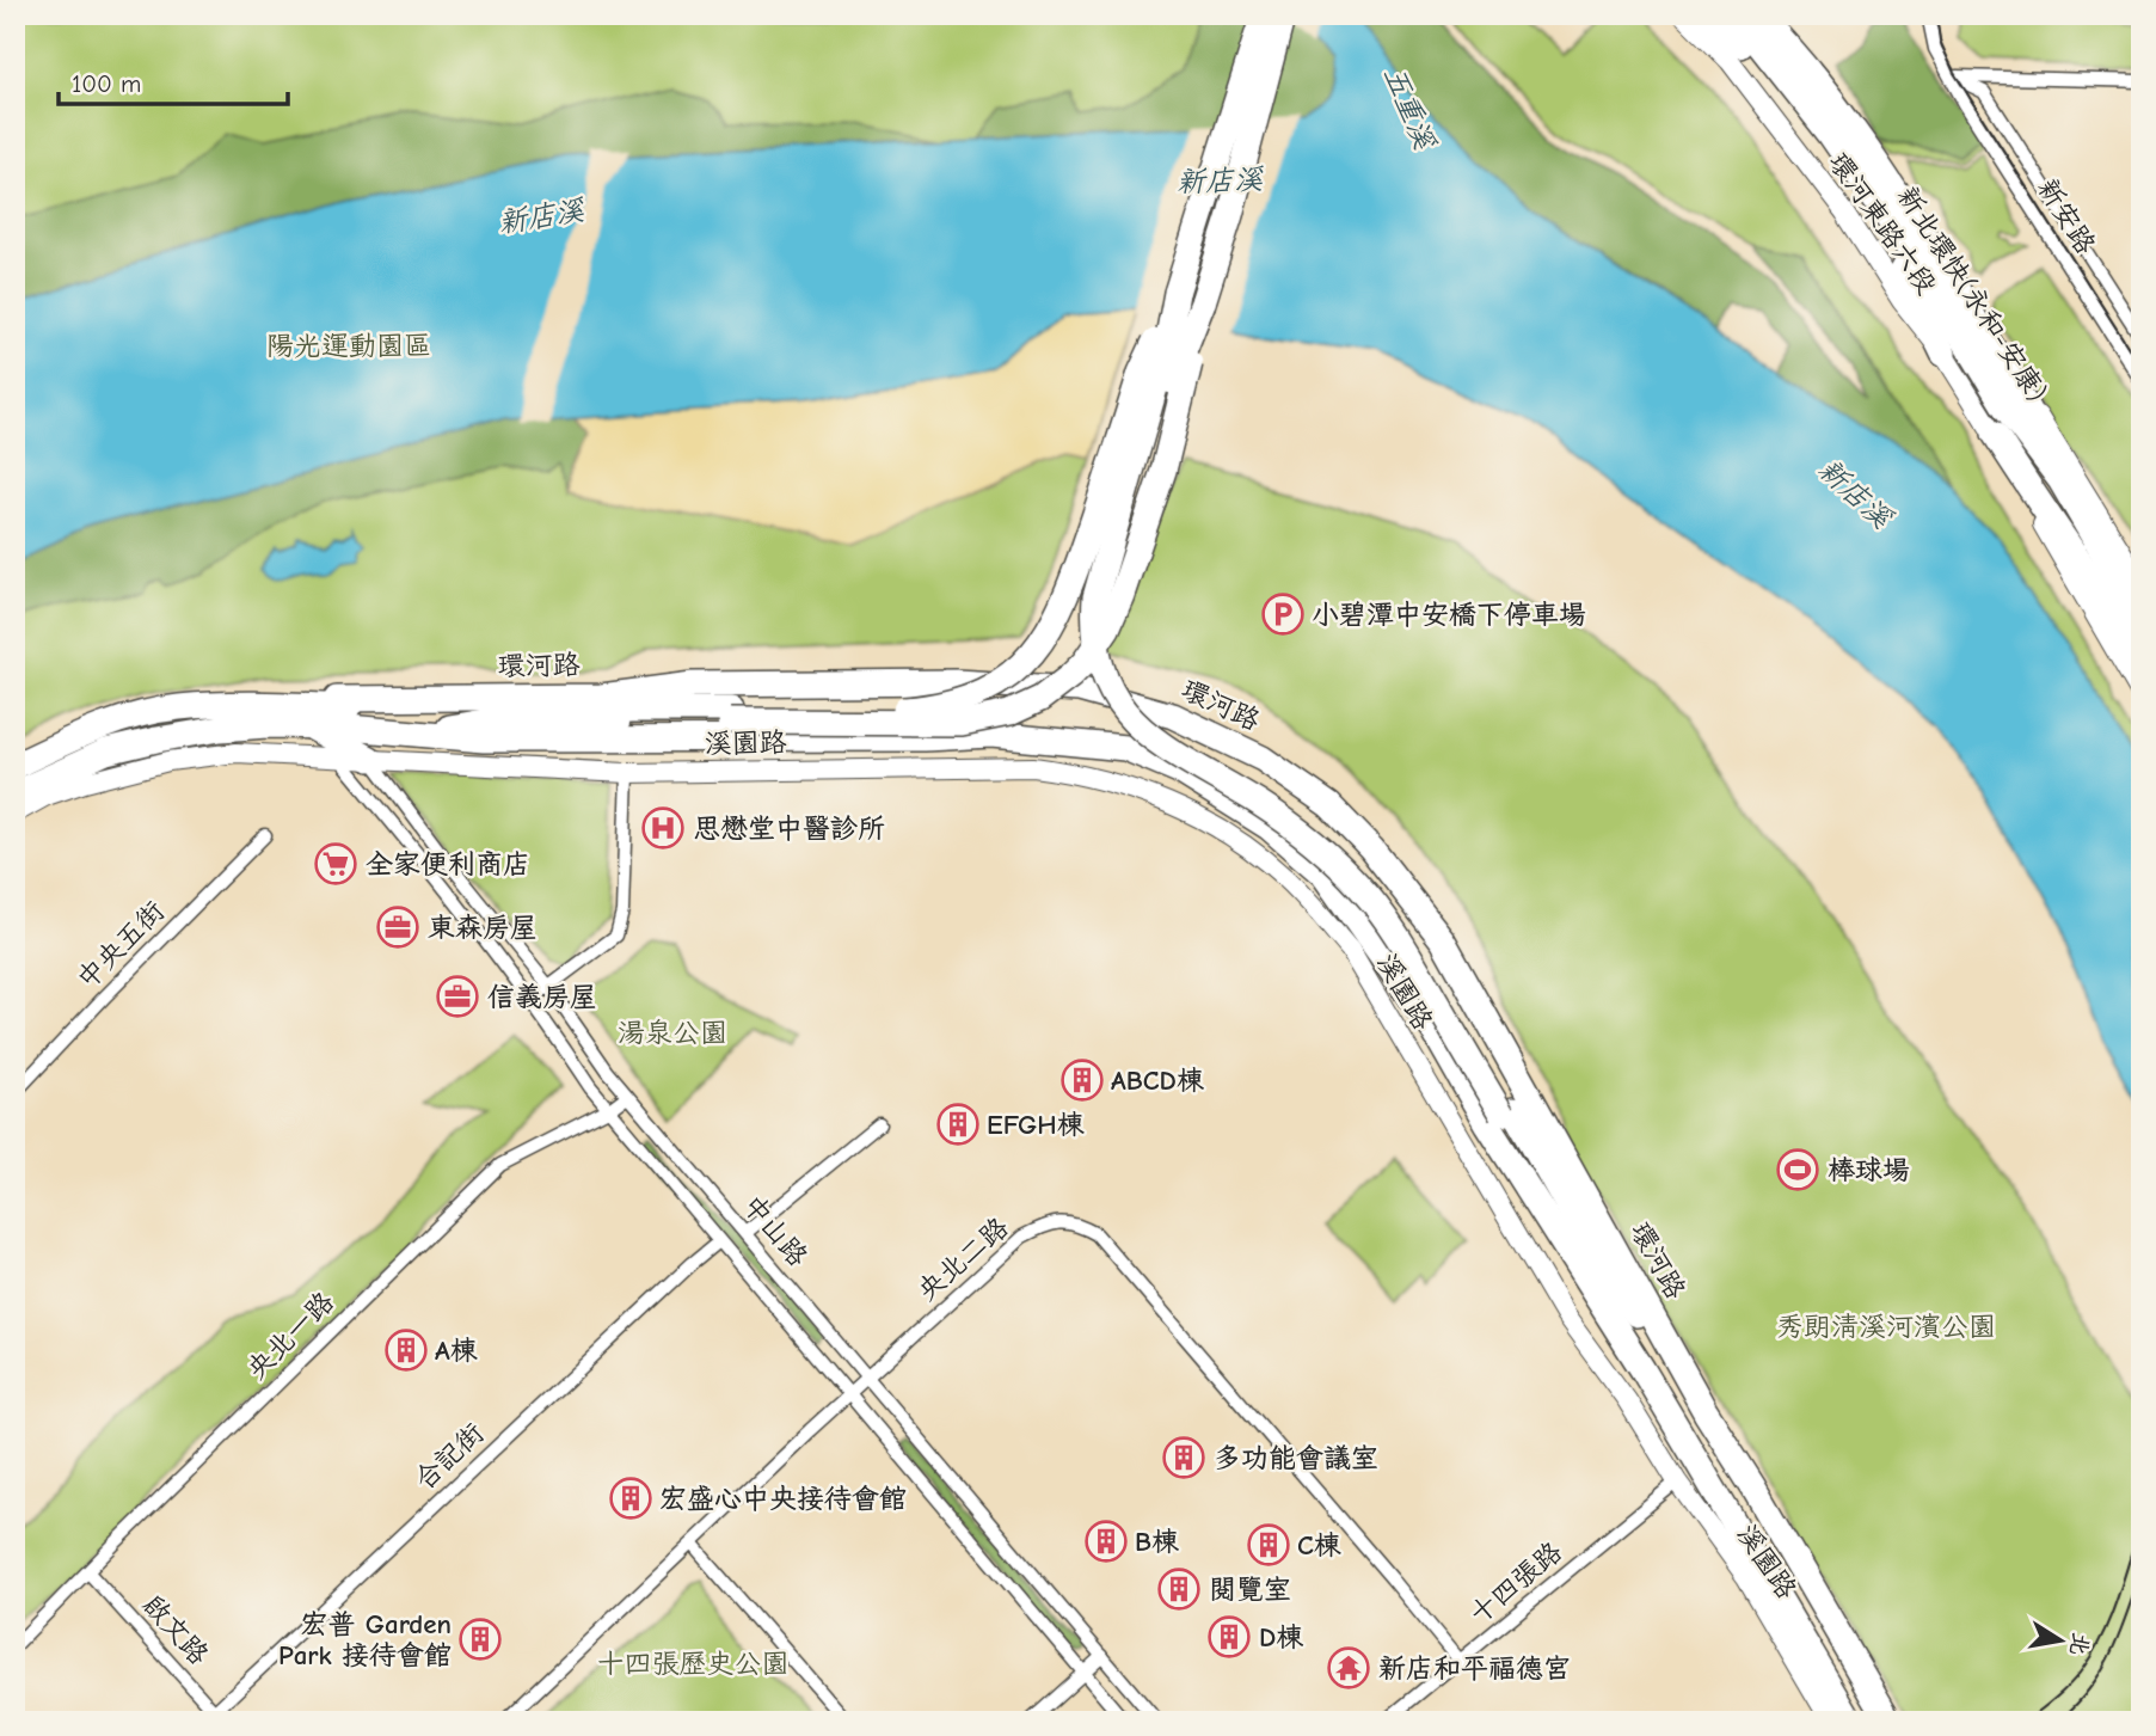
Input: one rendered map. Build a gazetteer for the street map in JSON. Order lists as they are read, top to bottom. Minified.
{"streets":{"highway":["新北環快(永和-安康)","環河路"],"street":["新安路","環河東路六段","溪園路","中央五街","中山路","央北二路","央北一路","合記街","十四張路","啟文路"]},"crossings":[["環河路","中山路"],["溪園路","中山路"],["溪園路","十四張路"],["中山路","央北二路"],["中山路","央北一路"],["中山路","合記街"],["央北二路","十四張路"],["央北一路","啟文路"],["合記街","啟文路"]],"water":["五重溪","新店溪"],"parks":["陽光運動園區","湯泉公園","秀朗清溪河濱公園","十四張歷史公園"],"places":{"parking":["小碧潭中安橋下停車場"],"hospital":["思懋堂中醫診所"],"supermarket":["全家便利商店"],"office":["東森房屋","信義房屋"],"building":["ABCD棟","EFGH棟","A棟","多功能會議室","宏盛心中央接待會館","B棟","C棟","閱覽室","D棟","宏普 Garden Park 接待會館"],"sports":["棒球場"],"temple":["新店和平福德宮"]},"scale_bar":"100 m","north":"right"}
